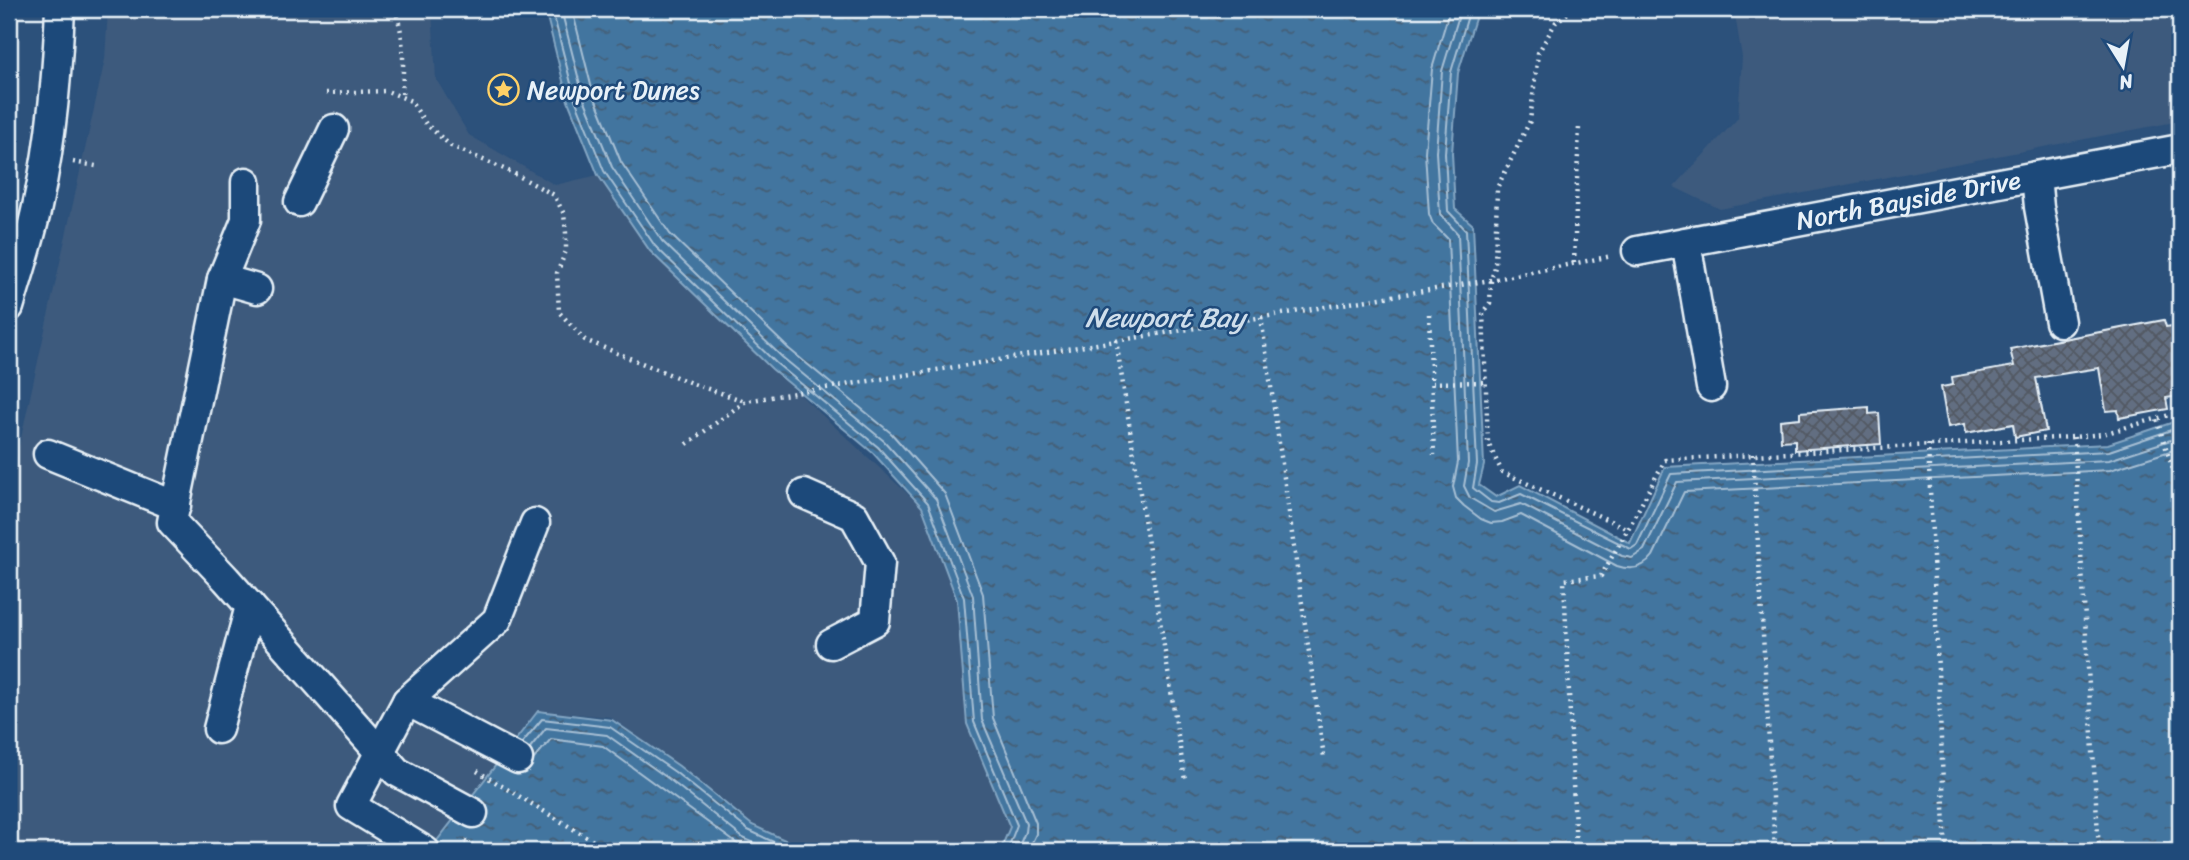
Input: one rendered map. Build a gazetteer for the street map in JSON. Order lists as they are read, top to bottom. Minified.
{"streets":{"street":["North Bayside Drive"]},"water":["Newport Bay"],"places":{"place":["Newport Dunes"]},"north":"bottom"}
